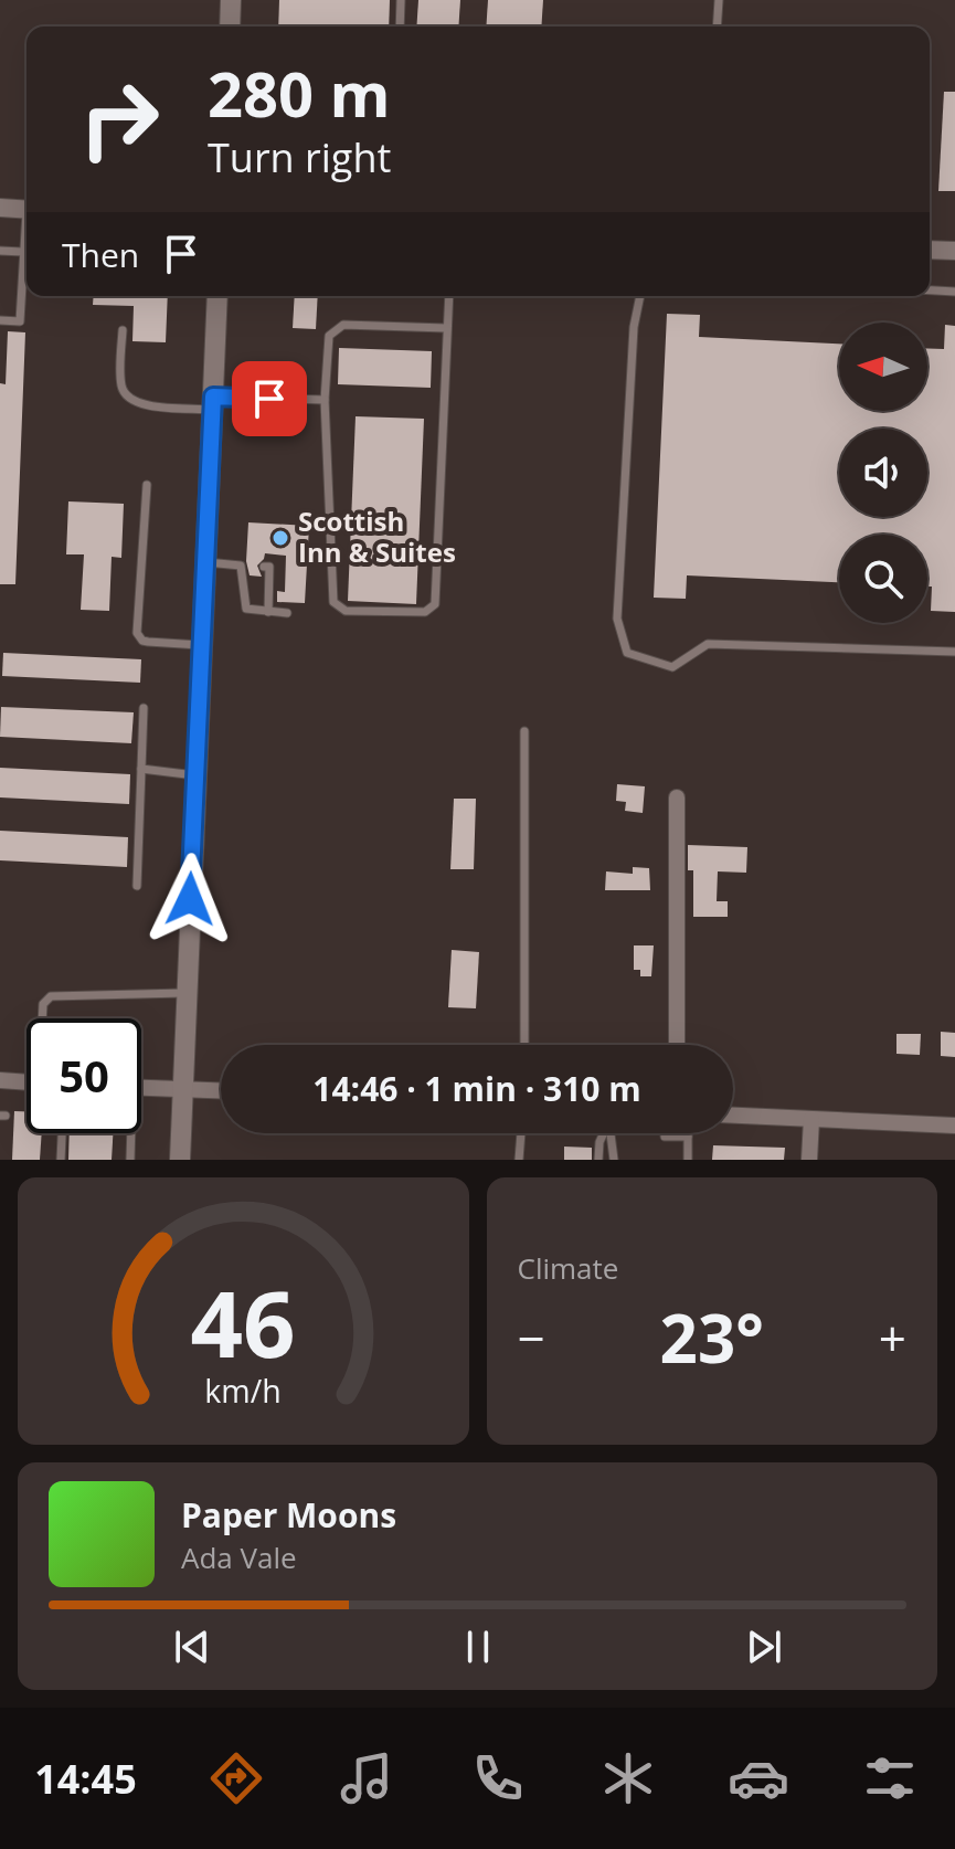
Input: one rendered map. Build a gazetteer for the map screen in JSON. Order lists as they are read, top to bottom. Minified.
{"places":["Scottish Inn & Suites"],"north":"left","page":{"turn":["280 m","Turn right"],"then":"Then","limit":"50","trip":"14:46 · 1 min · 310 m","tile":"Climate","heat":["−","23°","+"],"song":["Paper Moons","Ada Vale"],"tabs":"14:45","gauge":["46","km/h"]}}
